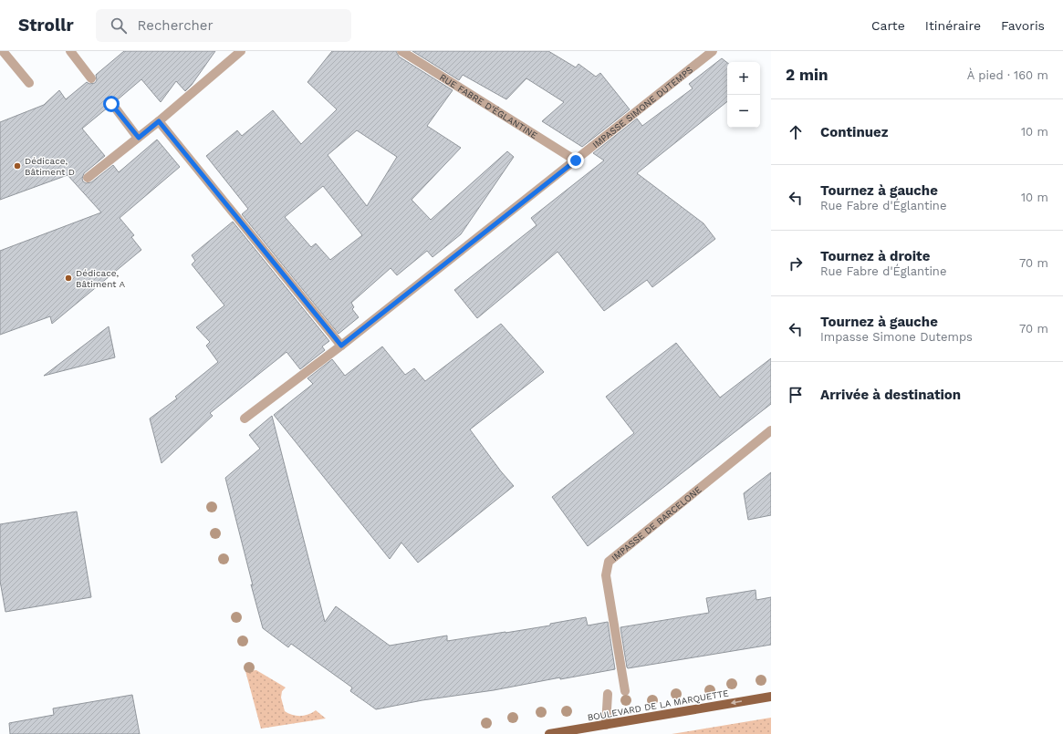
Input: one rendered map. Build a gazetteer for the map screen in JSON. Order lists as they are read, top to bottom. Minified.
{"streets":{"main road":["BOULEVARD DE LA MARQUETTE"],"street":["RUE FABRE D'ÉGLANTINE","IMPASSE SIMONE DUTEMPS","IMPASSE DE BARCELONE"]},"crossings":[["RUE FABRE D'ÉGLANTINE","IMPASSE SIMONE DUTEMPS"]],"one_way":["BOULEVARD DE LA MARQUETTE"],"places":["Dédicace, Bâtiment D","Dédicace, Bâtiment A"],"page":{"header":"Strollr","search":"Rechercher","nav":["Carte","Itinéraire","Favoris"],"heading":["2 min","À pied · 160 m"],"map_buttons":["+","−"],"list":[["Continuez","10 m"],["Tournez à gauche","Rue Fabre d'Églantine","10 m"],["Tournez à droite","Rue Fabre d'Églantine","70 m"],["Tournez à gauche","Impasse Simone Dutemps","70 m"],"Arrivée à destination"]}}
